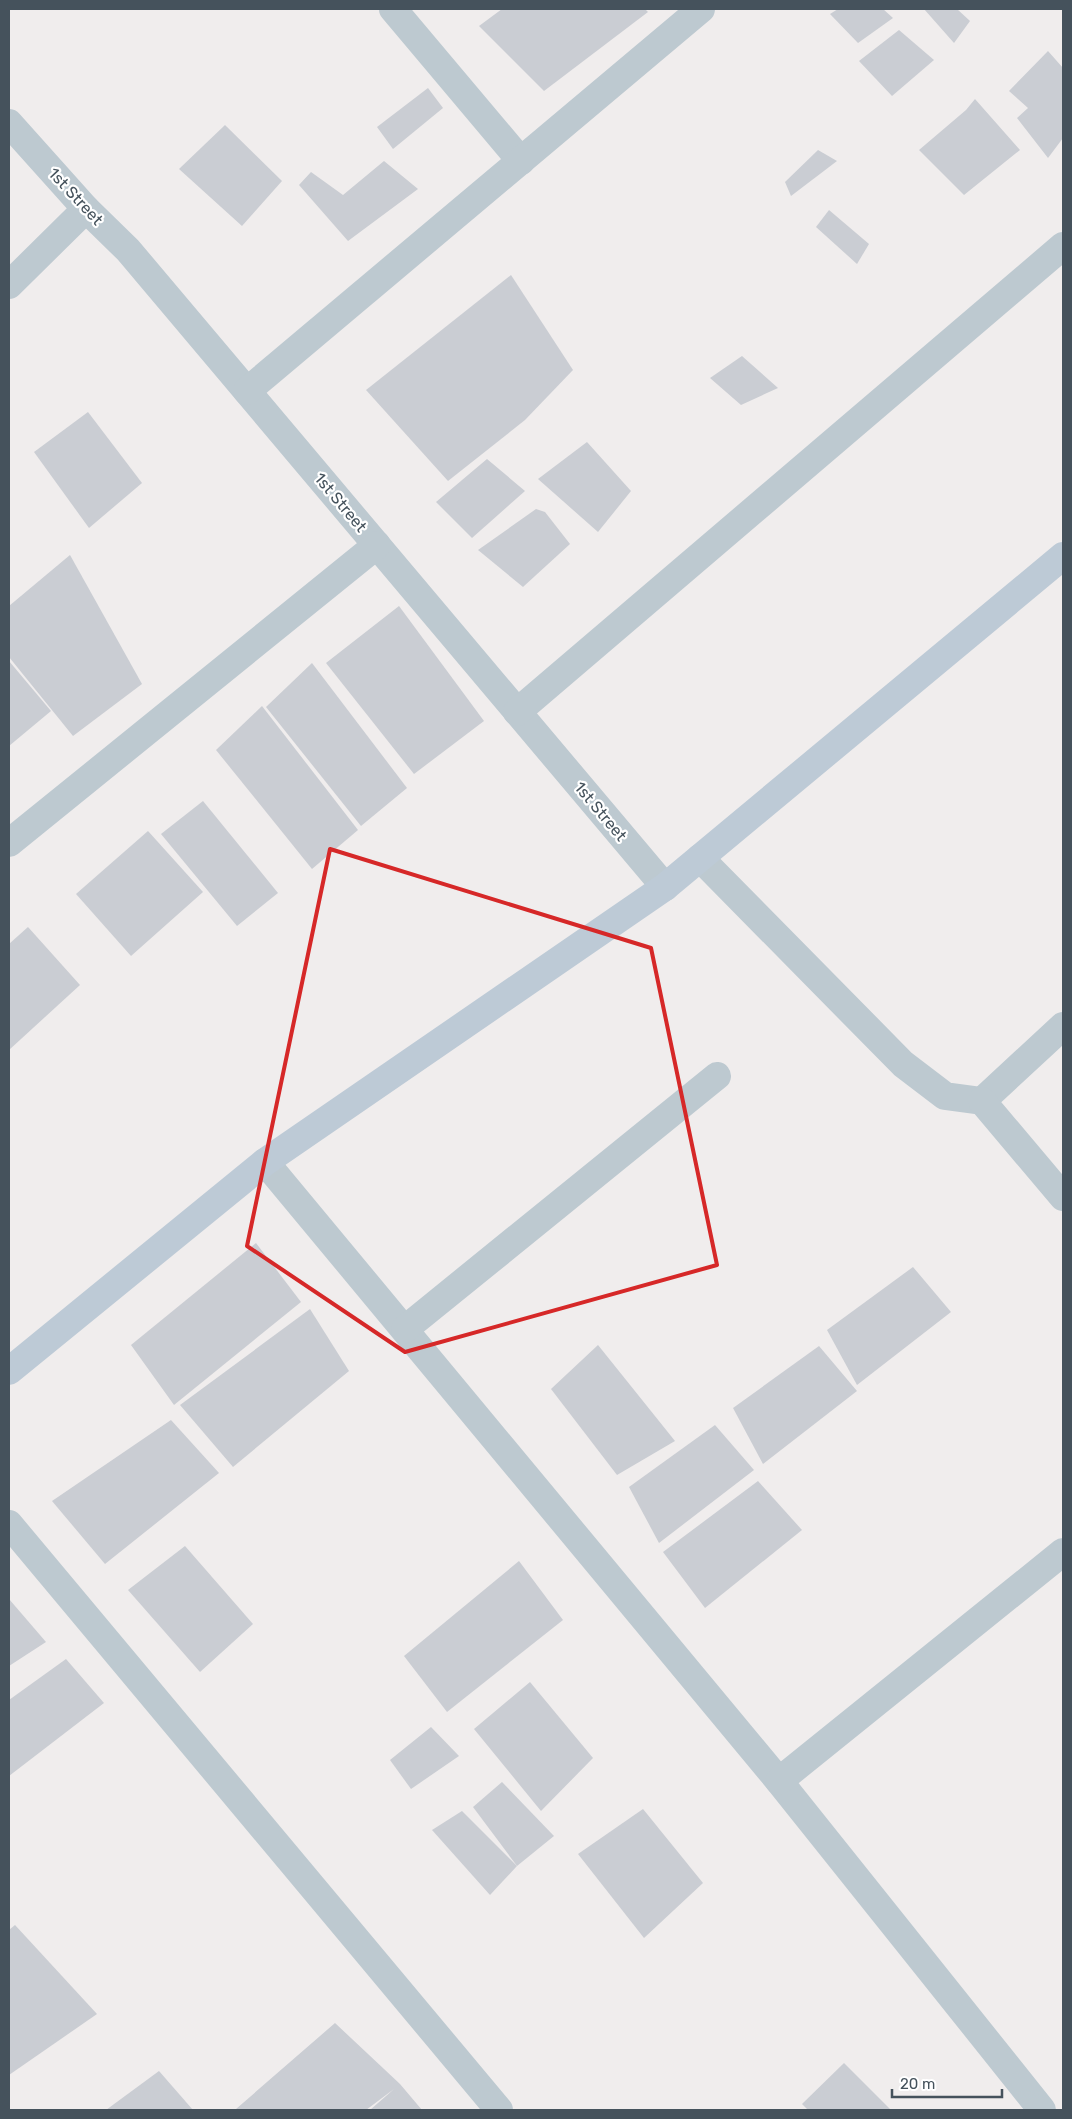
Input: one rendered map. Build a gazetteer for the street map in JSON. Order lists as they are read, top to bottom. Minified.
{"streets":{"street":["1st Street"]},"scale_bar":"20 m"}
